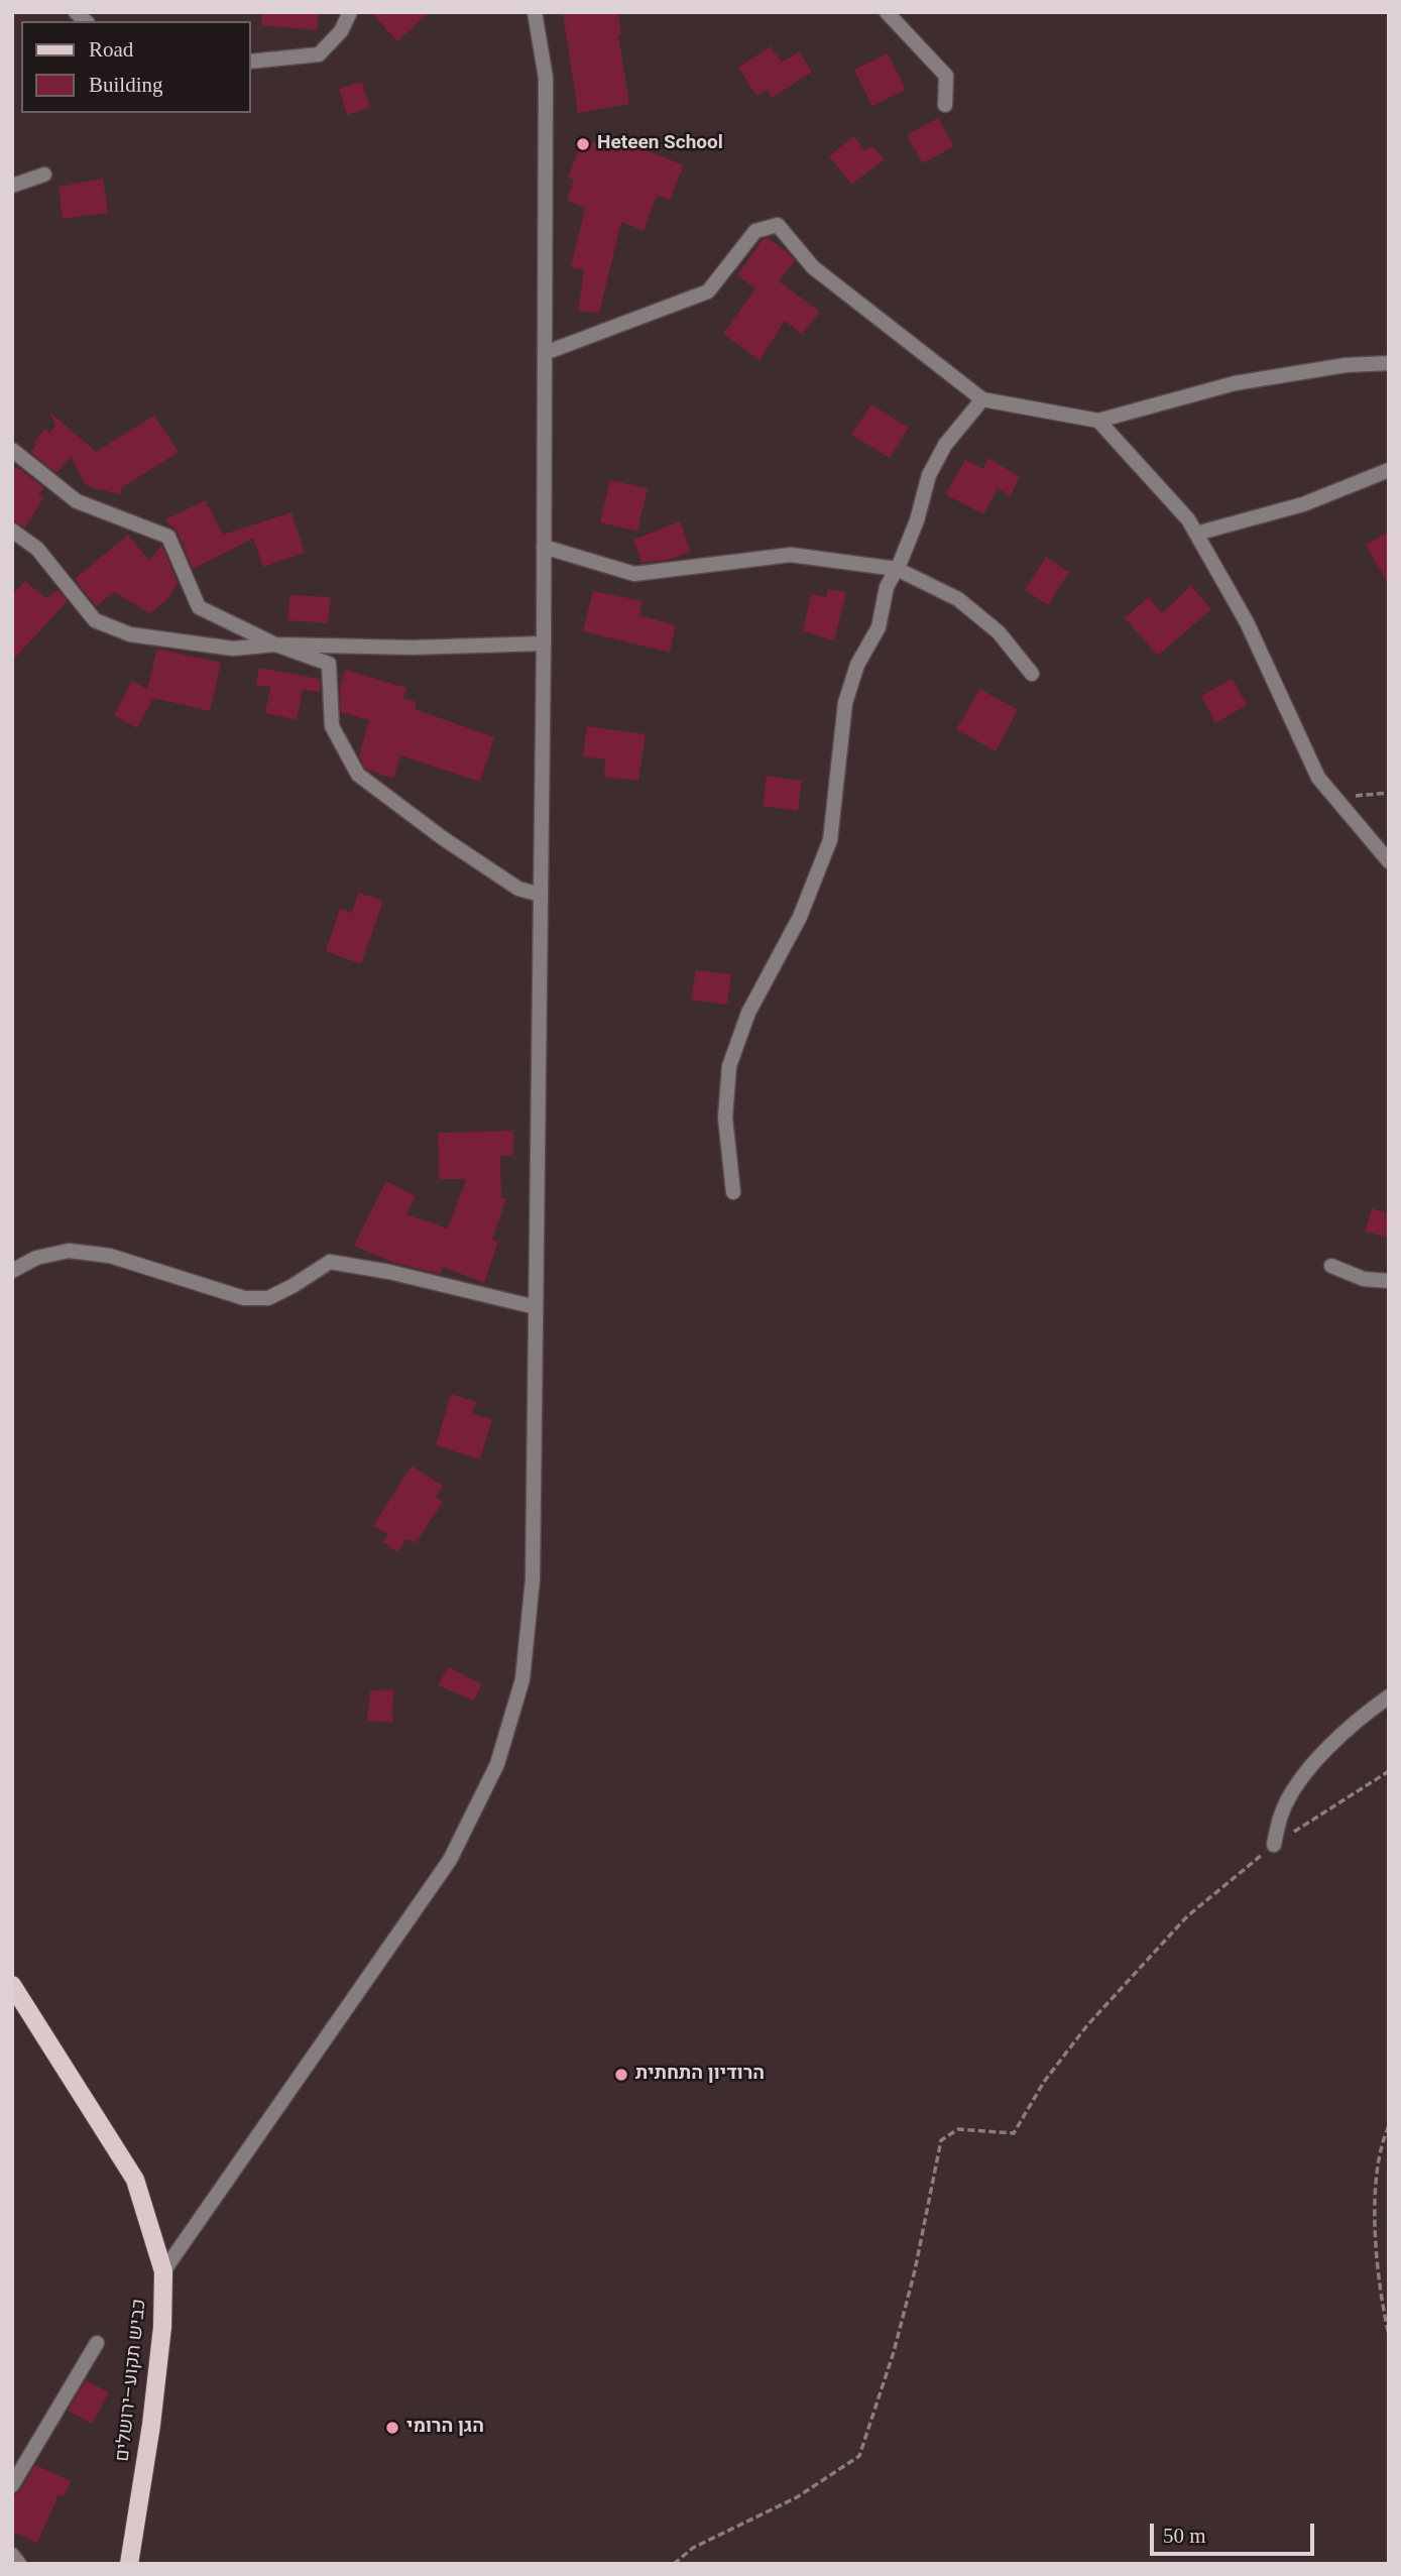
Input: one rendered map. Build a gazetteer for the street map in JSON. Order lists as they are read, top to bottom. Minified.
{"streets":{"main road":["כביש תקוע–ירושלים"]},"places":["Heteen School","הרודיון התחתית","הגן הרומי"],"legend":["Road","Building"],"scale_bar":"50 m"}
